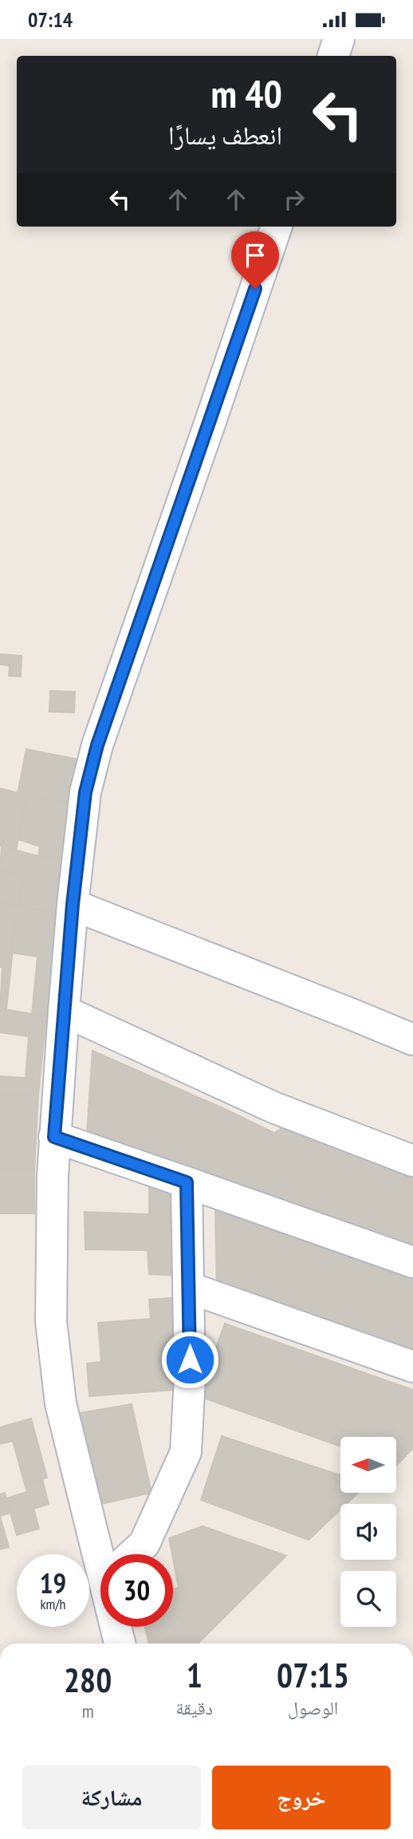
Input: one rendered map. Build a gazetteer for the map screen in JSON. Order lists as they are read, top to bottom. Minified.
{"north":"left","page":{"status":"07:14","turn":["40 m","انعطف يسارًا"],"speed":"19 km/h","limit":"30","eta":["07:15","الوصول","1","دقيقة","280","m"],"buttons":["خروج","مشاركة"]}}
